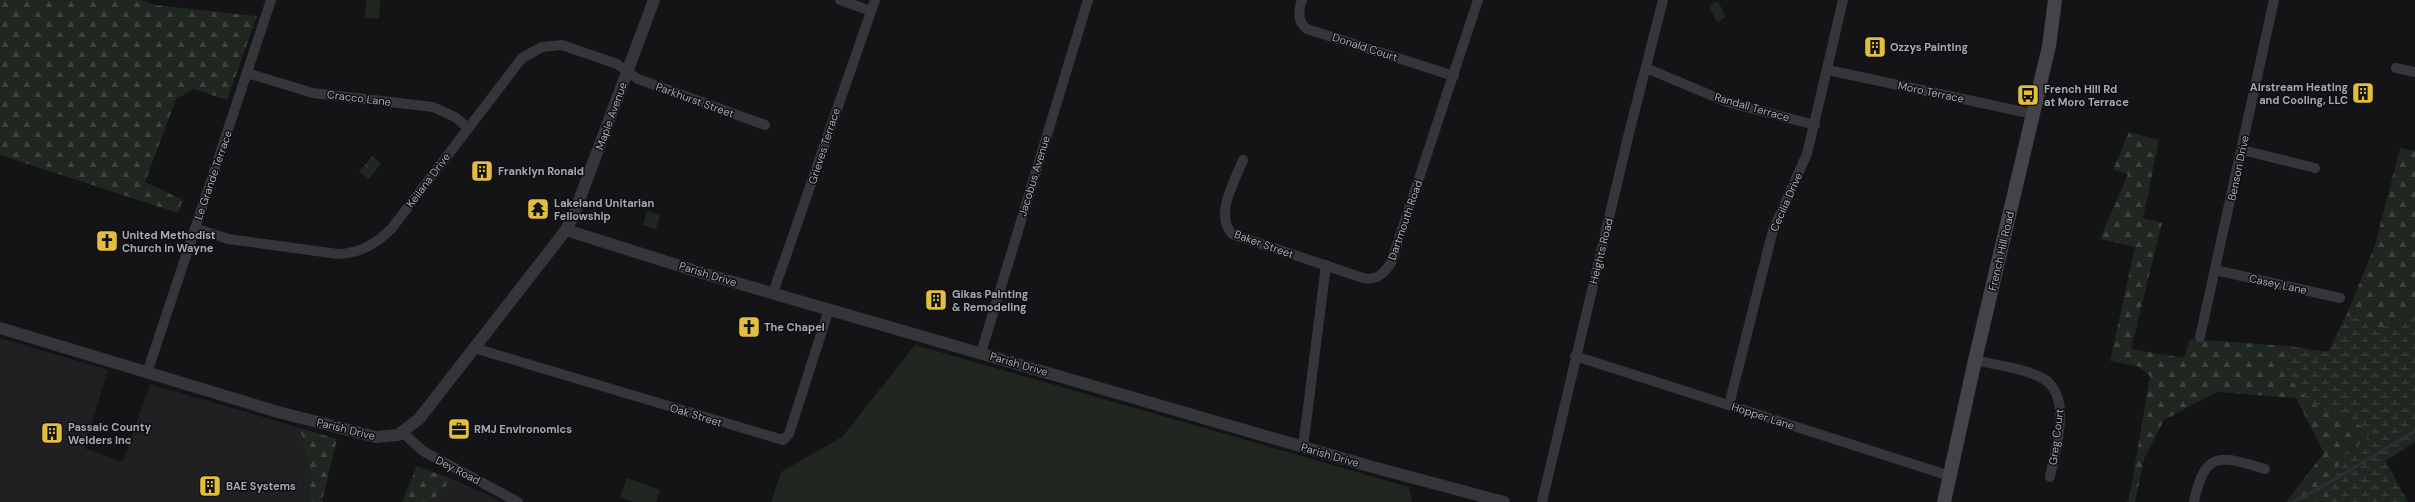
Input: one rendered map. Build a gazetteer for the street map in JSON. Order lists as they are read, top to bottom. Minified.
{"streets":{"main road":["French Hill Road"],"street":["Donald Court","Moro Terrace","Cracco Lane","Parkhurst Street","Randall Terrace","Maple Avenue","Grieves Terrace","Benson Drive","Le Grande Terrace","Jacobus Avenue","Keilana Drive","Cecilia Drive","Dartmouth Road","Baker Street","Heights Road","Parish Drive","Casey Lane","Oak Street","Hopper Lane","Greg Court","Dey Road"]},"crossings":[["Donald Court","Dartmouth Road"],["Moro Terrace","Cecilia Drive"],["Moro Terrace","French Hill Road"],["Cracco Lane","Le Grande Terrace"],["Cracco Lane","Keilana Drive"],["Parkhurst Street","Maple Avenue"],["Parkhurst Street","Keilana Drive"],["Randall Terrace","Cecilia Drive"],["Randall Terrace","Heights Road"],["Maple Avenue","Keilana Drive"],["Maple Avenue","Parish Drive"],["Grieves Terrace","Parish Drive"],["Benson Drive","Casey Lane"],["Le Grande Terrace","Keilana Drive"],["Le Grande Terrace","Parish Drive"],["Jacobus Avenue","Parish Drive"],["Cecilia Drive","Hopper Lane"],["Dartmouth Road","Baker Street"],["Heights Road","Hopper Lane"],["French Hill Road","Hopper Lane"],["French Hill Road","Greg Court"],["Parish Drive","Oak Street"],["Parish Drive","Dey Road"]],"places":{"building":["Ozzys Painting","Airstream Heating and Cooling, LLC","Franklyn Ronald","Gikas Painting & Remodeling","Passaic County Welders Inc","BAE Systems"],"bus stop":["French Hill Rd at Moro Terrace"],"temple":["Lakeland Unitarian Fellowship"],"church":["United Methodist Church in Wayne","The Chapel"],"office":["RMJ Environomics"]}}
